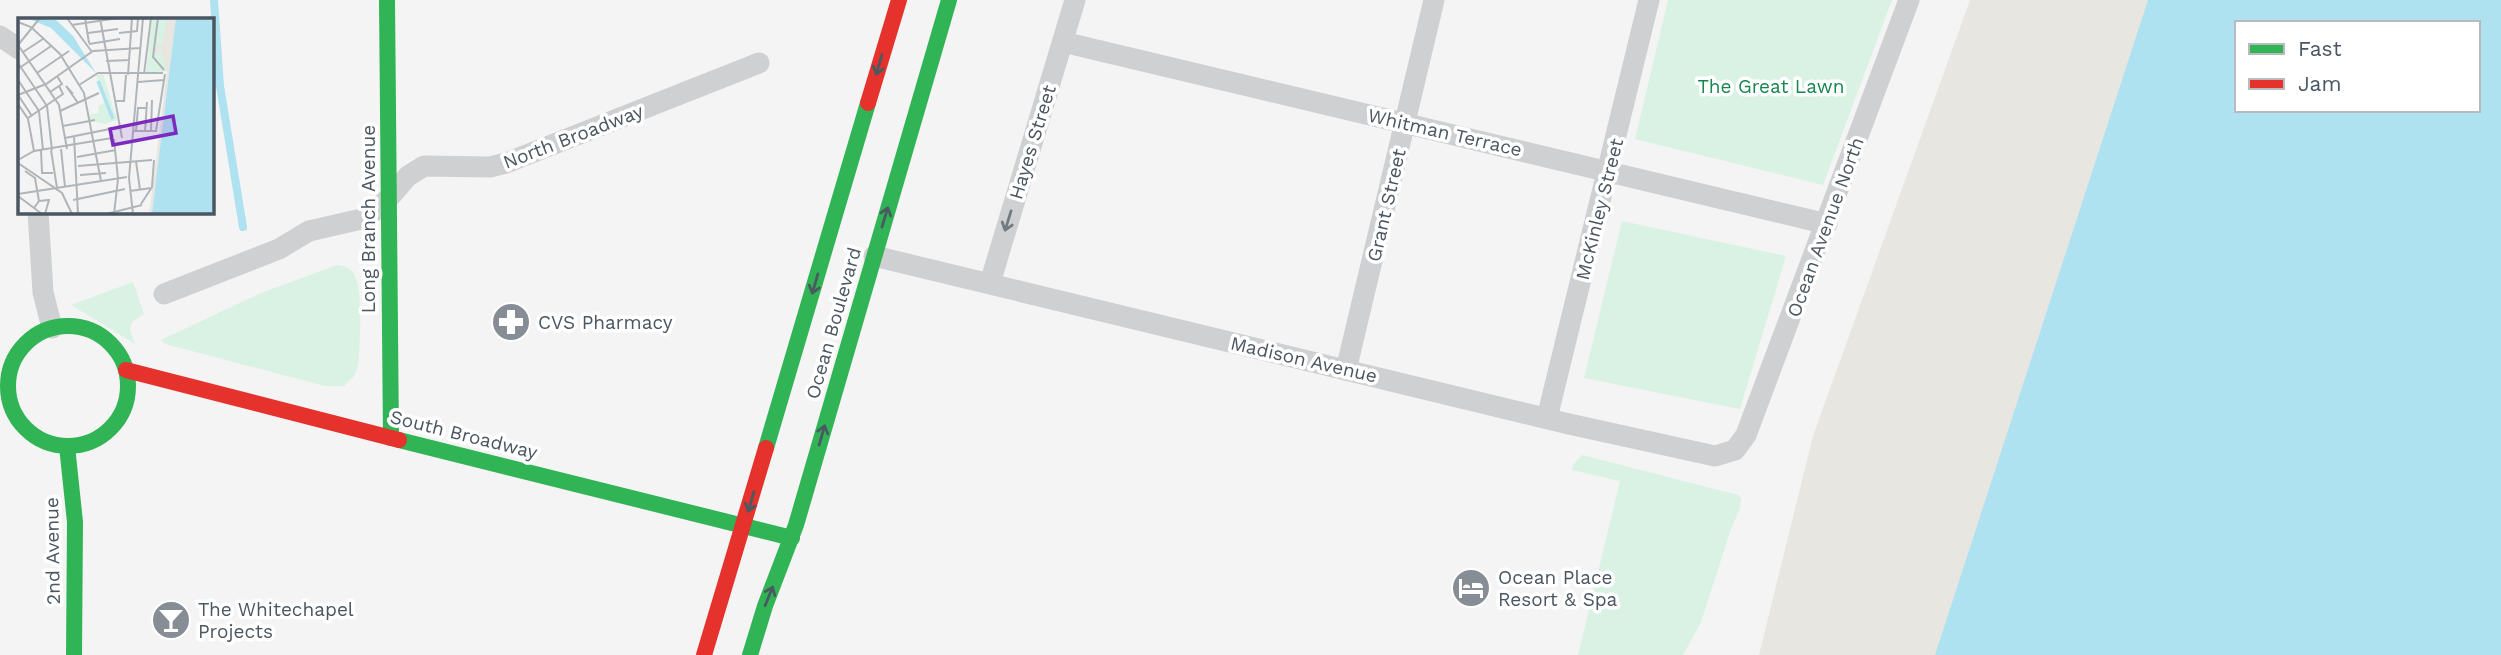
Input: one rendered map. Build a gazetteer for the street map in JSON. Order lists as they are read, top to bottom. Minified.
{"streets":{"street":["Whitman Terrace","North Broadway","Hayes Street","Grant Street","McKinley Street","Long Branch Avenue","Ocean Avenue North","Ocean Boulevard","Madison Avenue","South Broadway","2nd Avenue"]},"crossings":[["Whitman Terrace","Hayes Street"],["Whitman Terrace","Grant Street"],["Whitman Terrace","McKinley Street"],["Whitman Terrace","Ocean Avenue North"],["North Broadway","Long Branch Avenue"],["Hayes Street","Madison Avenue"],["Grant Street","Madison Avenue"],["McKinley Street","Madison Avenue"],["Long Branch Avenue","South Broadway"],["Ocean Avenue North","Madison Avenue"],["Ocean Boulevard","Madison Avenue"],["Ocean Boulevard","South Broadway"],["South Broadway","2nd Avenue"]],"one_way":["Hayes Street"],"parks":["The Great Lawn"],"places":{"pharmacy":["CVS Pharmacy"],"hotel":["Ocean Place Resort & Spa"],"bar":["The Whitechapel Projects"]},"legend":["Fast","Jam"]}
